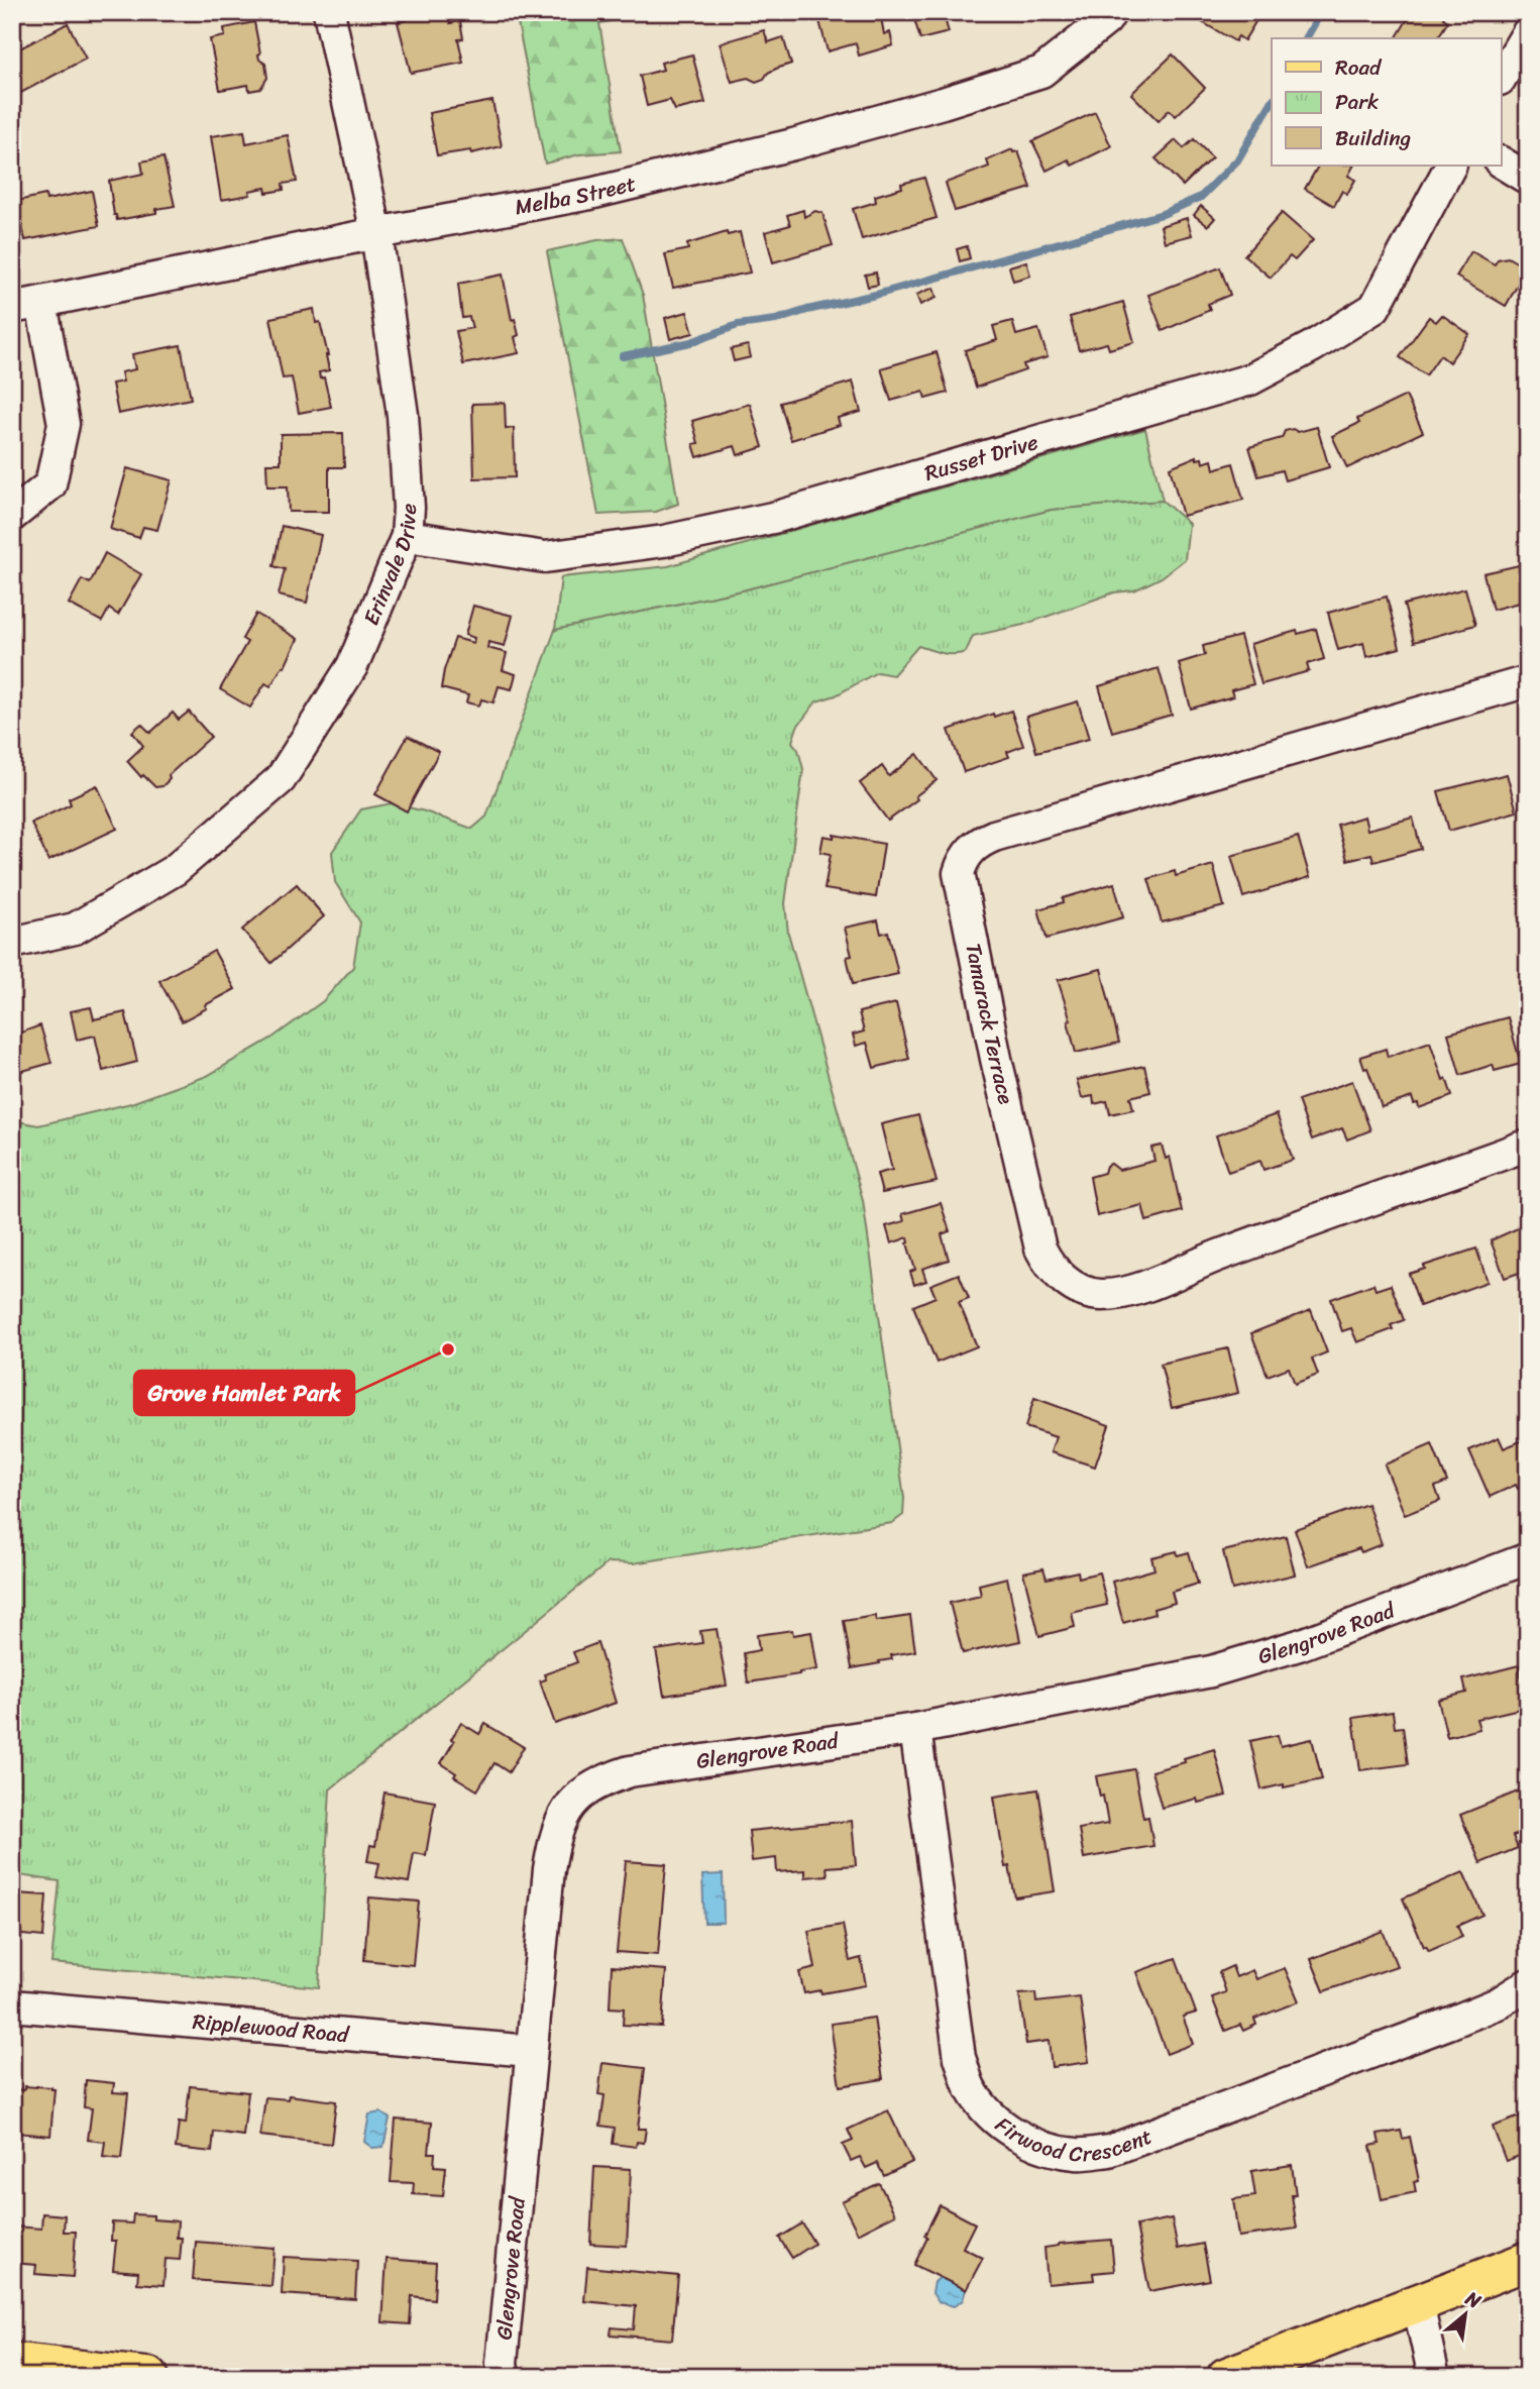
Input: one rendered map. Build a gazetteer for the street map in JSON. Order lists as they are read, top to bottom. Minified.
{"streets":{"street":["Melba Street","Russet Drive","Erinvale Drive","Tamarack Terrace","Glengrove Road","Ripplewood Road","Firwood Crescent"]},"crossings":[["Melba Street","Erinvale Drive"],["Russet Drive","Erinvale Drive"],["Glengrove Road","Ripplewood Road"],["Glengrove Road","Firwood Crescent"]],"places":["Grove Hamlet Park"],"legend":["Road","Park","Building"],"north":"top right"}
